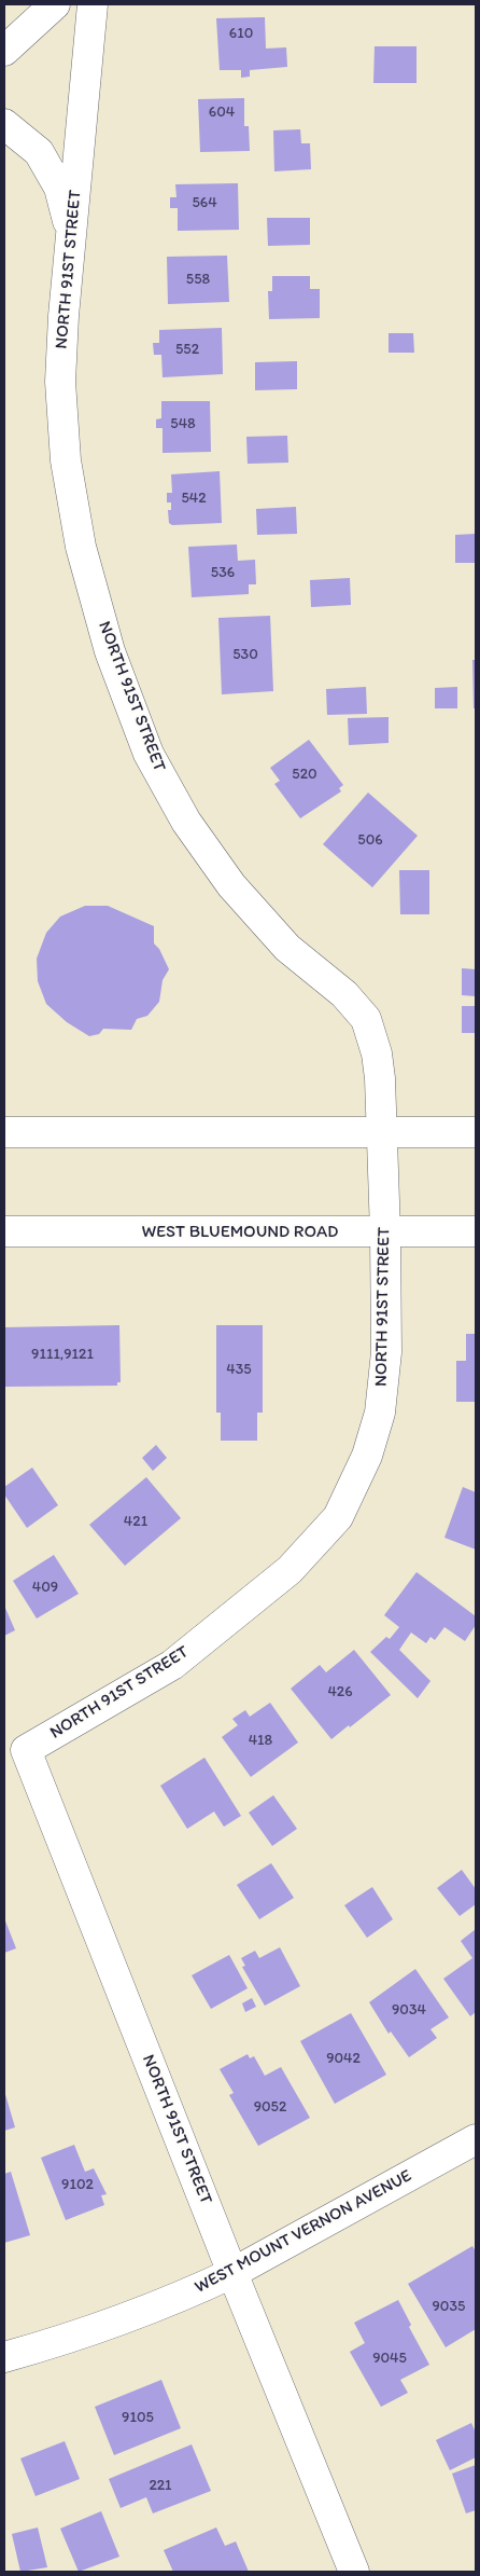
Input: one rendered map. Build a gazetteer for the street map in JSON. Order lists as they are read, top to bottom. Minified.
{"streets":{"street":["NORTH 91ST STREET","WEST BLUEMOUND ROAD","WEST MOUNT VERNON AVENUE"]},"crossings":[["NORTH 91ST STREET","WEST BLUEMOUND ROAD"],["NORTH 91ST STREET","WEST MOUNT VERNON AVENUE"]],"house_numbers":["610","604","564","558","552","548","542","536","530","520","506","9111,9121","435","421","409","426","418","9034","9042","9052","9102","9035","9045","9105","221"]}
